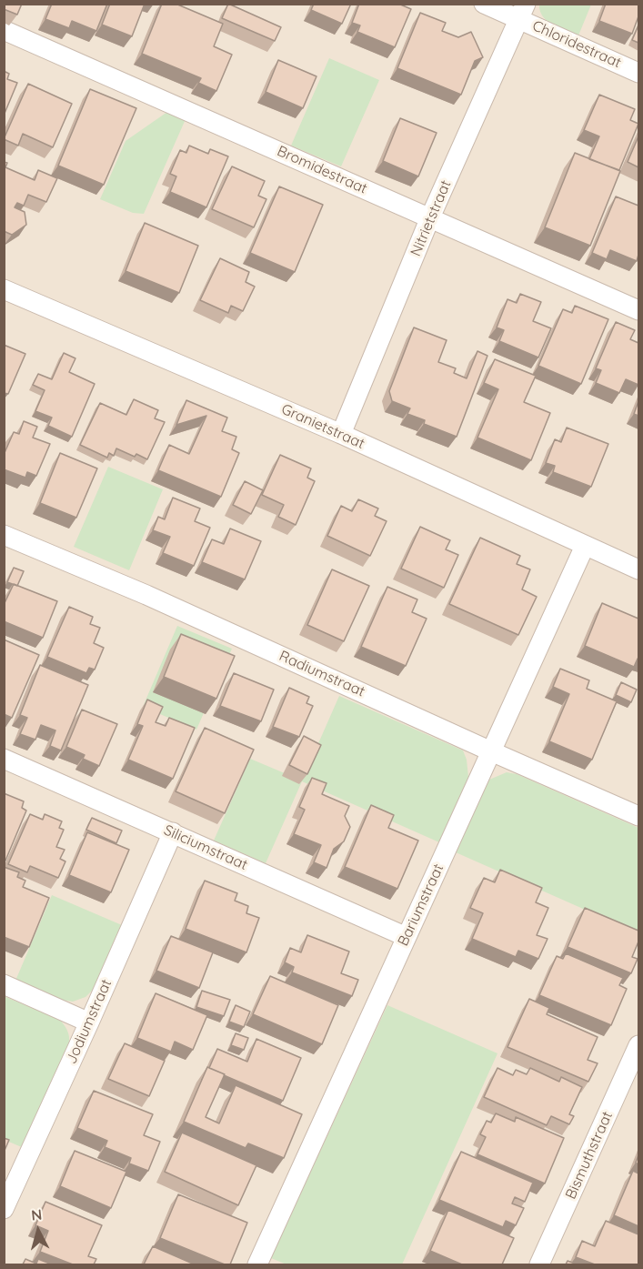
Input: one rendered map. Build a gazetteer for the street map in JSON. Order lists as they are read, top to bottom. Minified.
{"streets":{"street":["Chloridestraat","Bromidestraat","Nitrietstraat","Granietstraat","Radiumstraat","Siliciumstraat","Bariumstraat","Jodiumstraat","Bismuthstraat"]},"crossings":[["Chloridestraat","Nitrietstraat"],["Bromidestraat","Nitrietstraat"],["Nitrietstraat","Granietstraat"],["Granietstraat","Bariumstraat"],["Radiumstraat","Bariumstraat"],["Siliciumstraat","Bariumstraat"],["Siliciumstraat","Jodiumstraat"]],"north":"top"}
